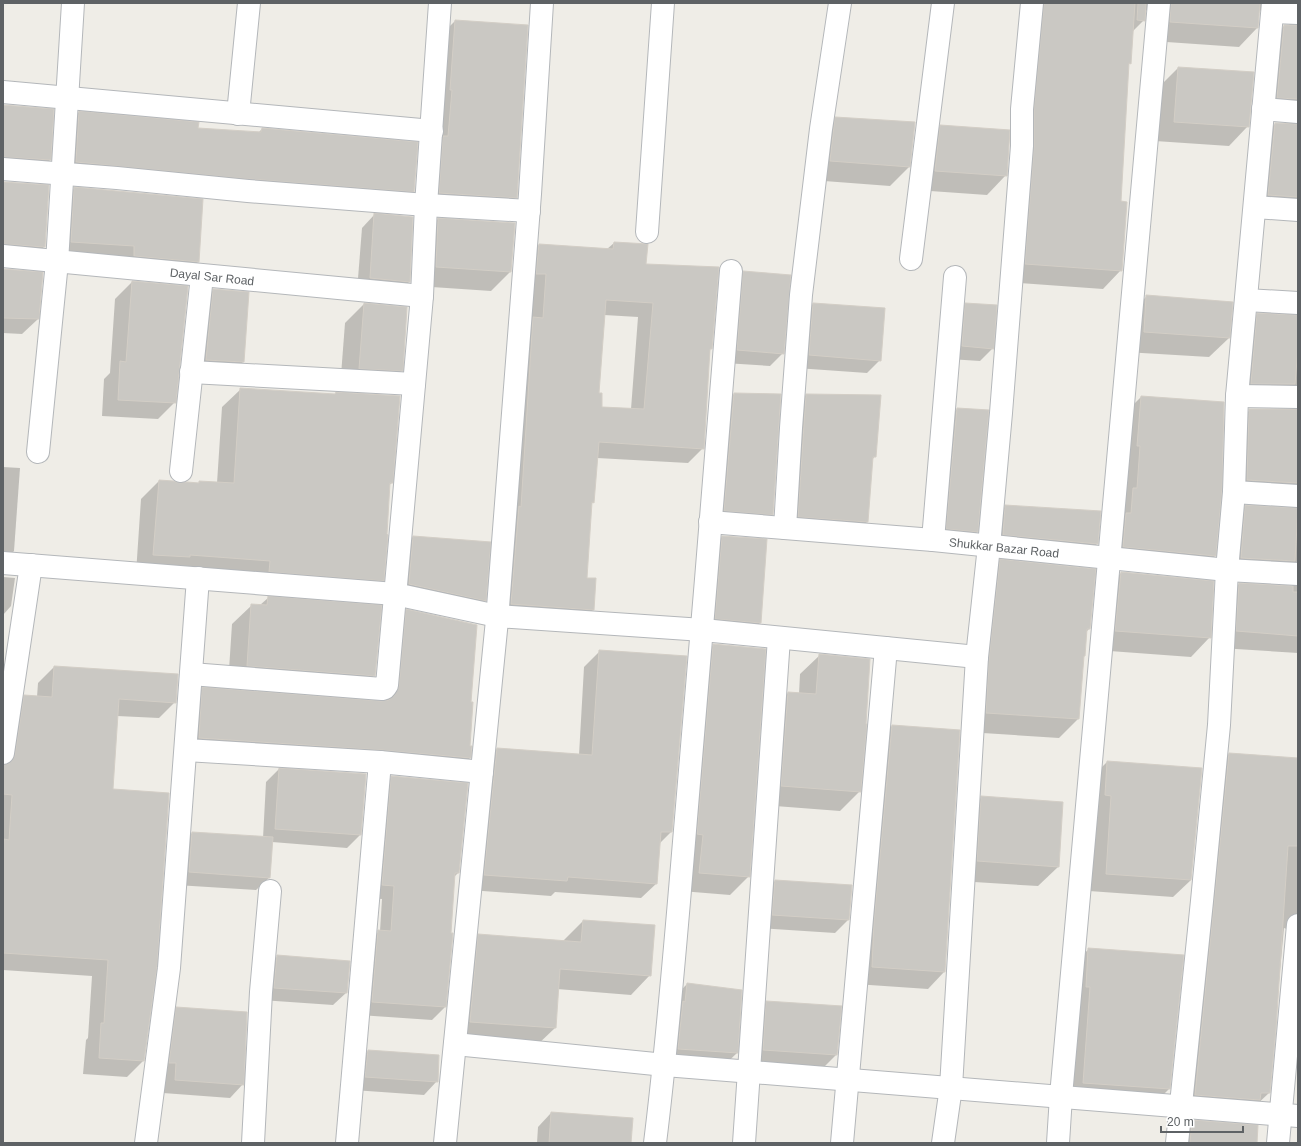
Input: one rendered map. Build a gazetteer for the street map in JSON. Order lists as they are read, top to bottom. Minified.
{"streets":{"street":["Dayal Sar Road","Shukkar Bazar Road"]},"scale_bar":"20 m"}
